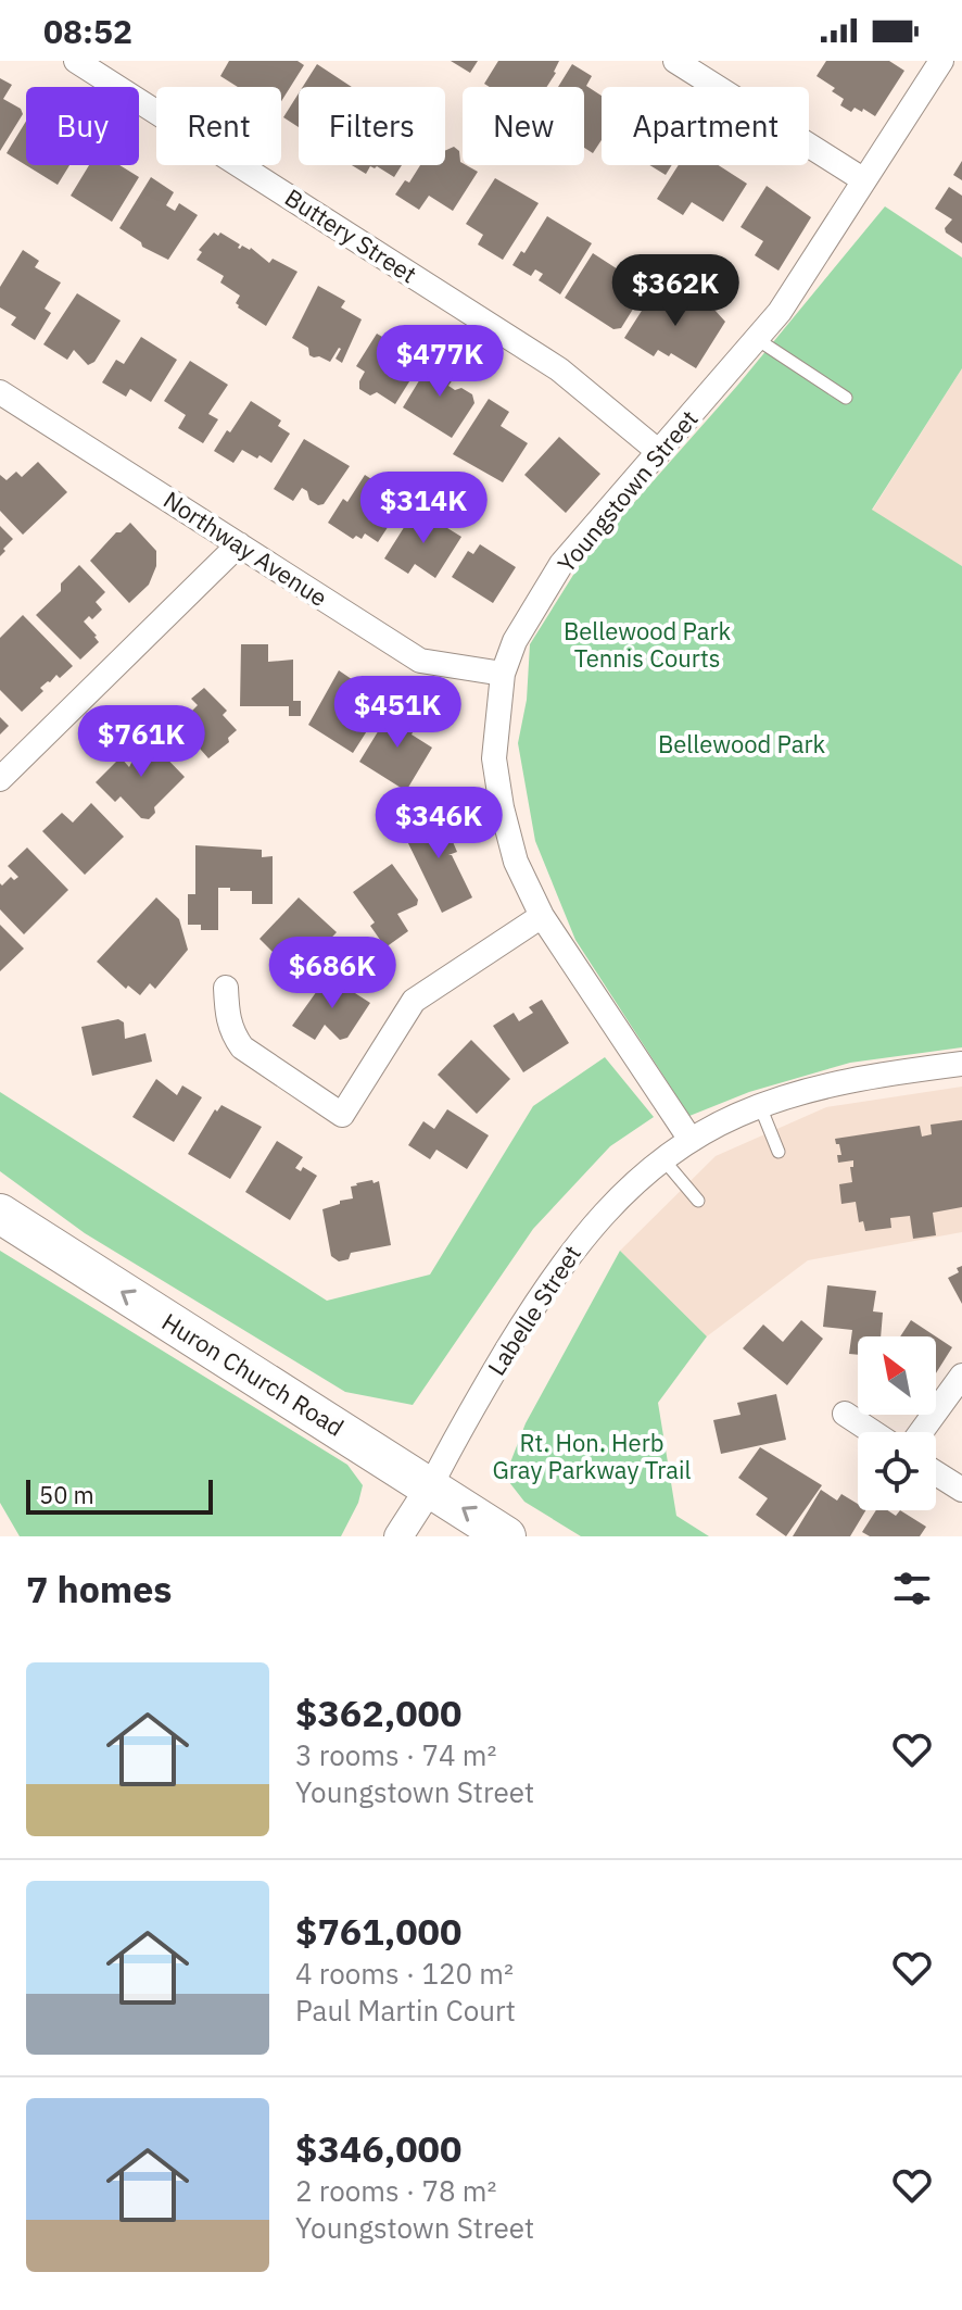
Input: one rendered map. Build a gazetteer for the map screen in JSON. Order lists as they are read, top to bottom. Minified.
{"streets":{"highway":["Huron Church Road"],"street":["Buttery Street","Youngstown Street","Northway Avenue","Labelle Street"]},"crossings":[["Buttery Street","Youngstown Street"],["Youngstown Street","Northway Avenue"],["Youngstown Street","Labelle Street"],["Labelle Street","Huron Church Road"]],"one_way":["Huron Church Road"],"parks":["Bellewood Park Tennis Courts","Bellewood Park","Rt. Hon. Herb Gray Parkway Trail"],"scale_bar":"50 m","north":"top left","page":{"status":"08:52","chip":["Buy","Rent","Filters","New","Apartment"],"price":["$362K","$477K","$314K","$451K","$761K","$346K","$686K"],"scale":"50 m","heading":"7 homes","list":[{"name":"$362,000","note":"3 rooms · 74 m² · Youngstown Street"},{"name":"$761,000","note":"4 rooms · 120 m² · Paul Martin Court"},{"name":"$346,000","note":"2 rooms · 78 m² · Youngstown Street"}]}}
